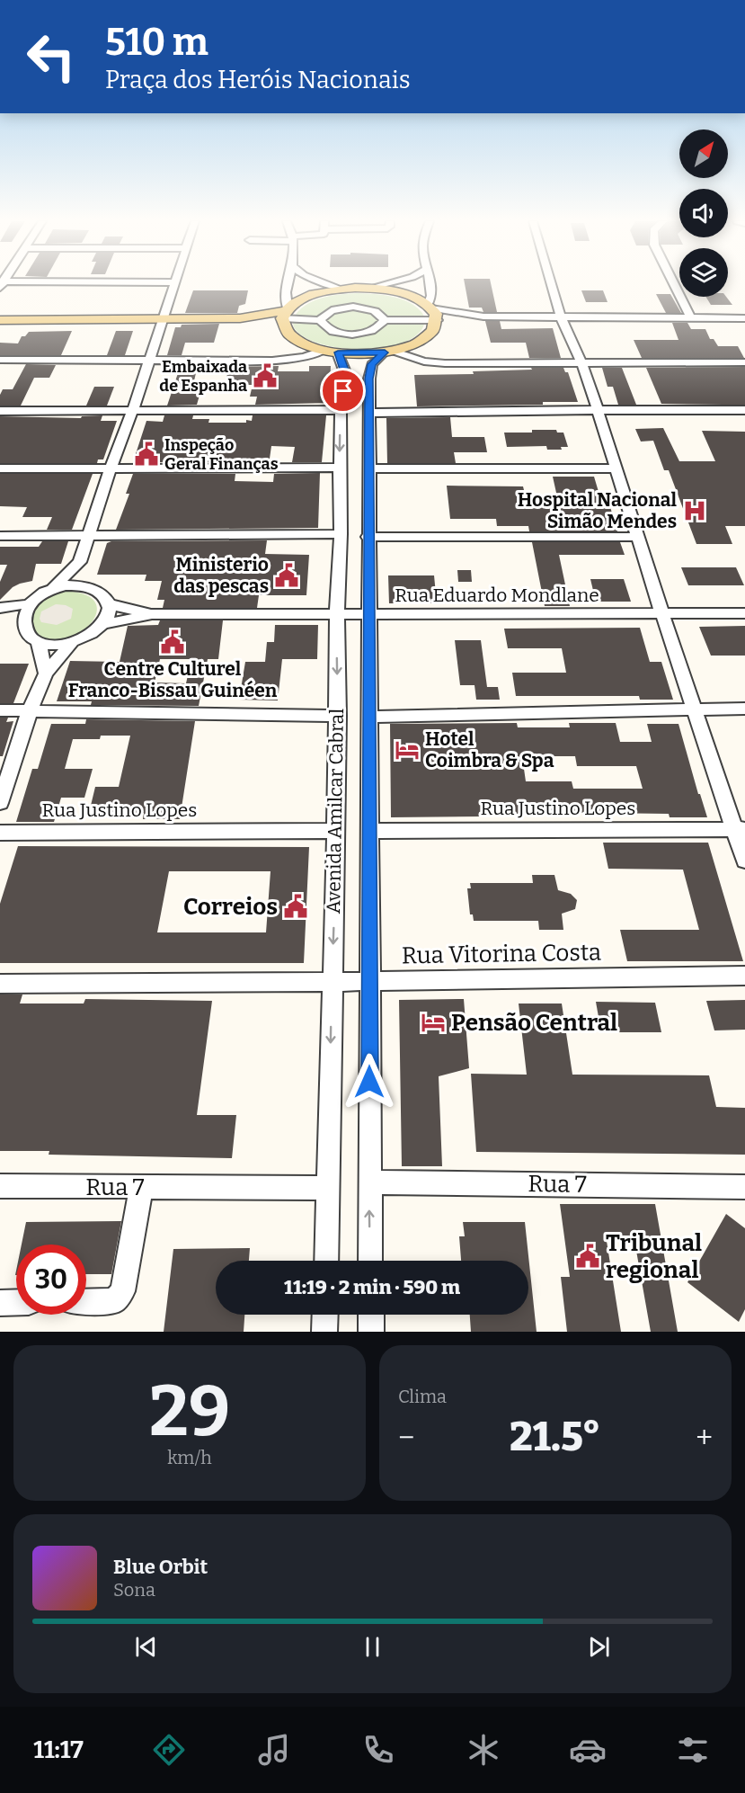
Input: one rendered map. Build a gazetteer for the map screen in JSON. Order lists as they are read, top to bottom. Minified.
{"streets":{"street":["Rua Eduardo Mondlane","Rua Justino Lopes","Avenida Amilcar Cabral","Rua Vitorina Costa","Rua 7"]},"crossings":[["Rua Eduardo Mondlane","Avenida Amilcar Cabral"],["Rua Justino Lopes","Avenida Amilcar Cabral"],["Avenida Amilcar Cabral","Rua Vitorina Costa"],["Avenida Amilcar Cabral","Rua 7"]],"places":{"public building":["Embaixada de Espanha","Inspeção Geral Finanças","Ministerio das pescas","Centre Culturel Franco-Bissau Guinéen","Correios","Tribunal regional"],"hospital":["Hospital Nacional Simão Mendes"],"hotel":["Hotel Coimbra & Spa","Pensão Central"]},"north":"top right","page":{"turn":["510 m","Praça dos Heróis Nacionais"],"limit":"30","trip":"11:19 · 2 min · 590 m","tile":[["29","km/h"],"Clima"],"heat":["−","21.5°","+"],"song":["Blue Orbit","Sona"],"tabs":"11:17"}}
